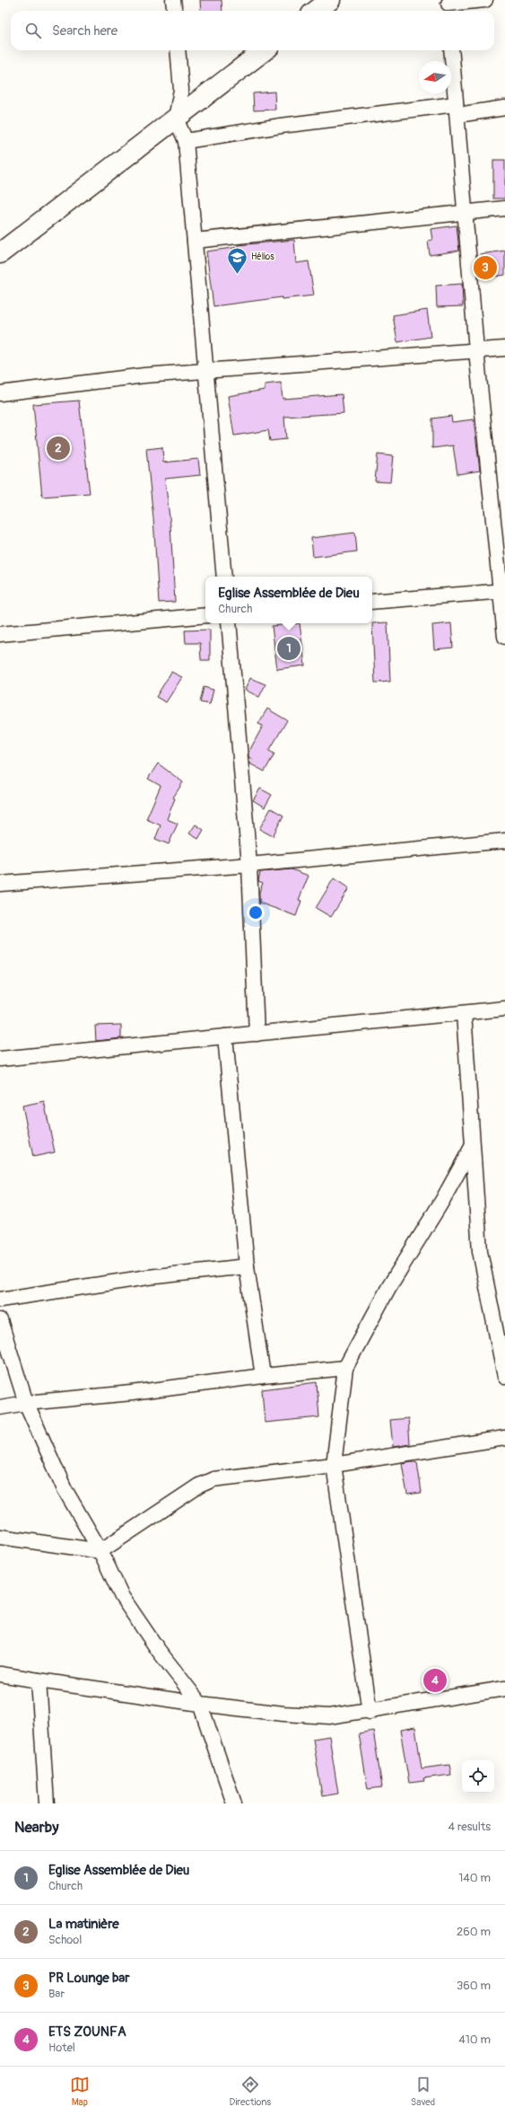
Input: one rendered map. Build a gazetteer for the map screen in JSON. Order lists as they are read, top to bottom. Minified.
{"places":{"school or university":["Hélios"]},"north":"left","page":{"search":"Search here","pins":["3","2","1","4"],"popup":["Eglise Assemblée de Dieu","Church"],"heading":["Nearby","4 results"],"list":[{"mark":"1","name":"Eglise Assemblée de Dieu","note":"Church","value":"140 m"},{"mark":"2","name":"La matinière","note":"School","value":"260 m"},{"mark":"3","name":"PR Lounge bar","note":"Bar","value":"360 m"},{"mark":"4","name":"ETS ZOUNFA","note":"Hotel","value":"410 m"}],"nav":["Map","Directions","Saved"]}}
